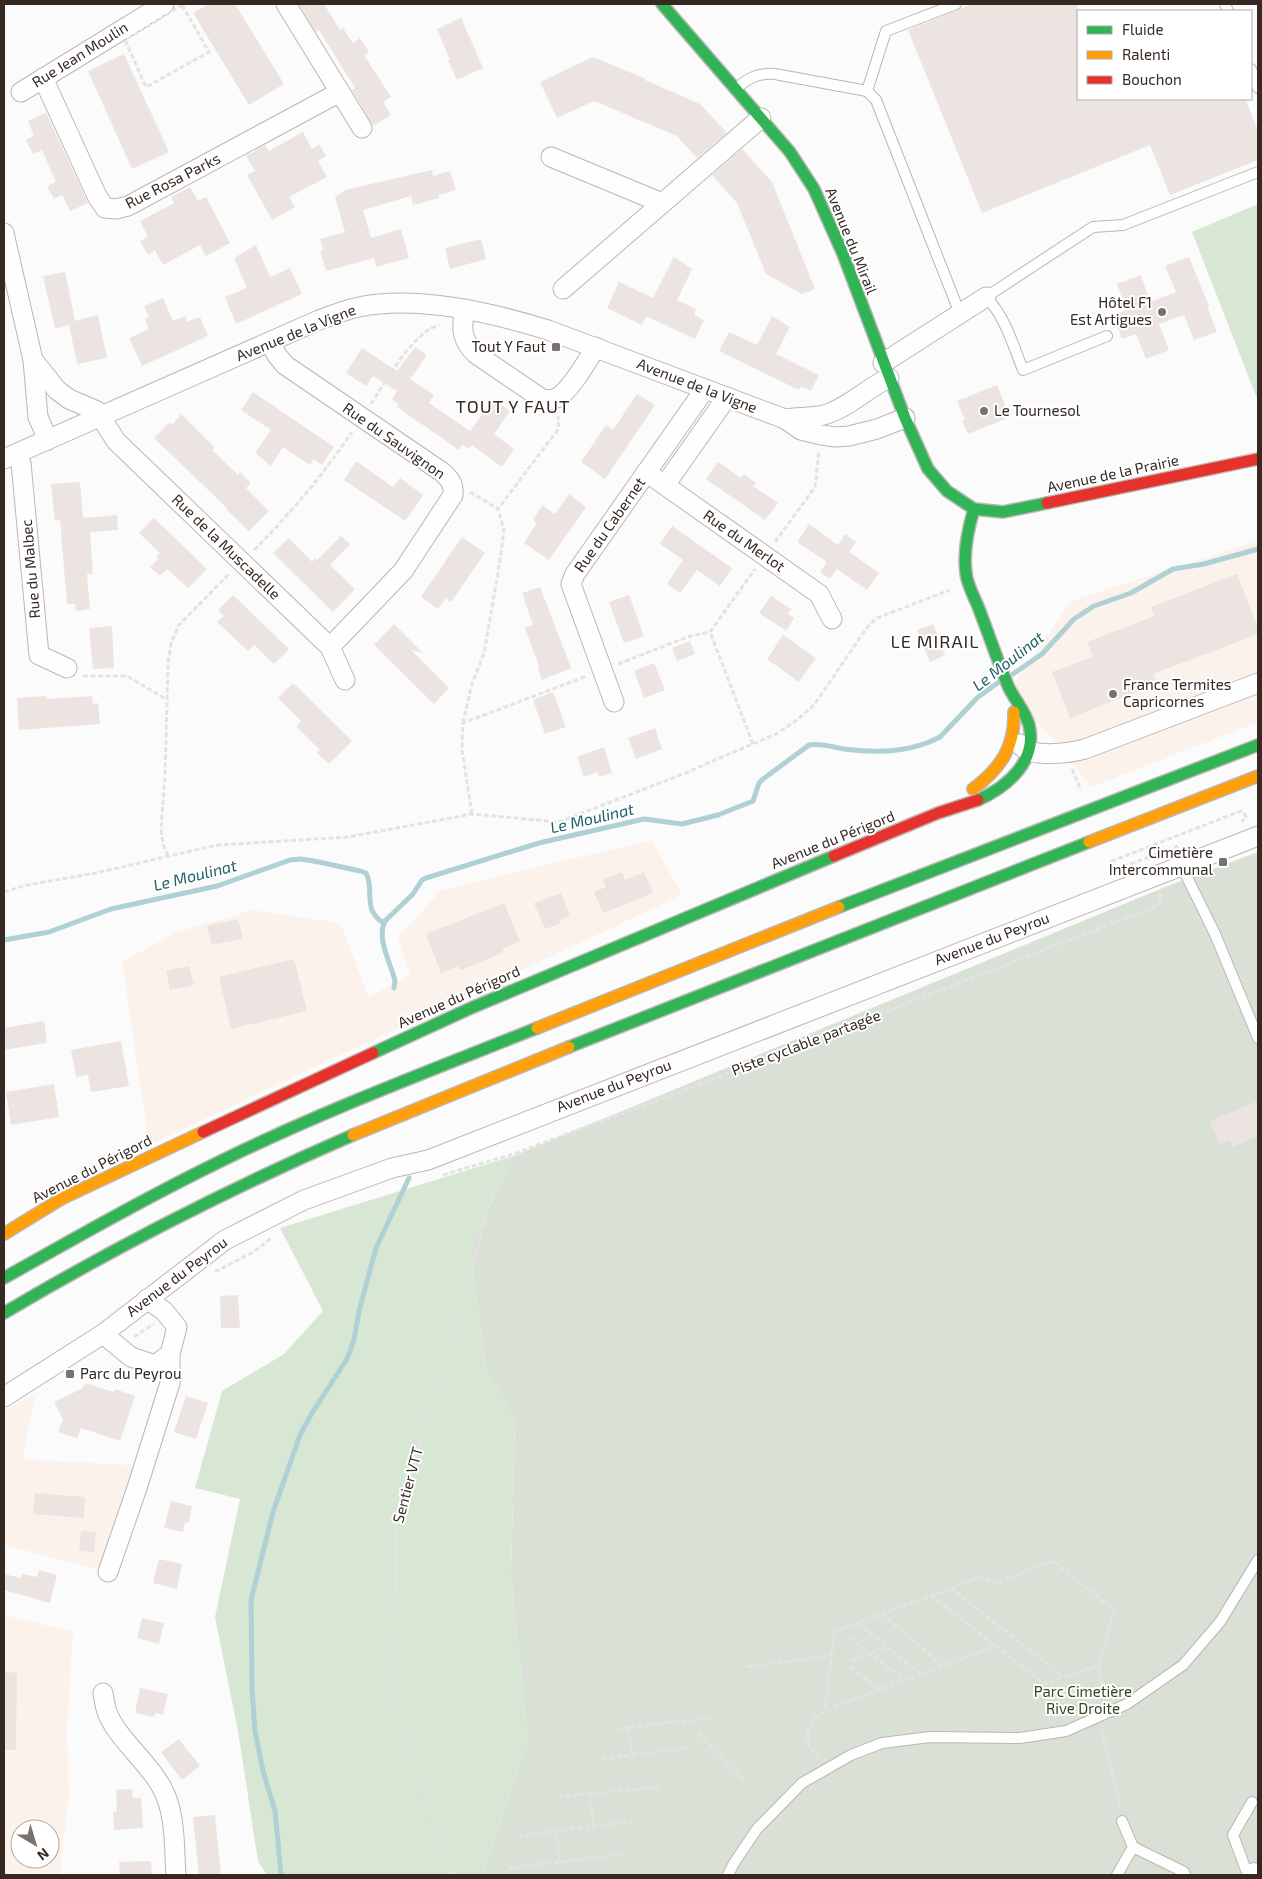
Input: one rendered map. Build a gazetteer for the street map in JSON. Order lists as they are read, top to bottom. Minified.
{"streets":{"main road":["Avenue du Mirail","Avenue de la Prairie","Avenue du Périgord"],"street":["Rue Jean Moulin","Rue Rosa Parks","Avenue de la Vigne","Rue du Sauvignon","Rue du Cabernet","Rue du Merlot","Rue de la Muscadelle","Rue du Malbec","Avenue du Peyrou"],"path":["Piste cyclable partagée","Sentier VTT"]},"crossings":[["Rue Jean Moulin","Rue Rosa Parks"],["Avenue du Mirail","Avenue de la Vigne"],["Avenue du Mirail","Avenue de la Prairie"],["Avenue du Mirail","Avenue du Périgord"],["Avenue de la Vigne","Rue du Sauvignon"],["Avenue de la Vigne","Rue du Cabernet"],["Avenue de la Vigne","Rue de la Muscadelle"],["Avenue de la Vigne","Rue du Malbec"],["Rue du Sauvignon","Rue de la Muscadelle"],["Avenue de la Prairie","Avenue du Périgord"],["Rue du Cabernet","Rue du Merlot"],["Avenue du Peyrou","Piste cyclable partagée"],["Piste cyclable partagée","Sentier VTT"]],"districts":["TOUT Y FAUT","LE MIRAIL"],"water":["Le Moulinat"],"parks":["Parc Cimetière Rive Droite"],"places":{"other":["Hôtel F1 Est Artigues","Le Tournesol","France Termites Capricornes"],"transit":["Tout Y Faut","Cimetière Intercommunal","Parc du Peyrou"]},"legend":["Fluide","Ralenti","Bouchon"],"north":"bottom right"}
